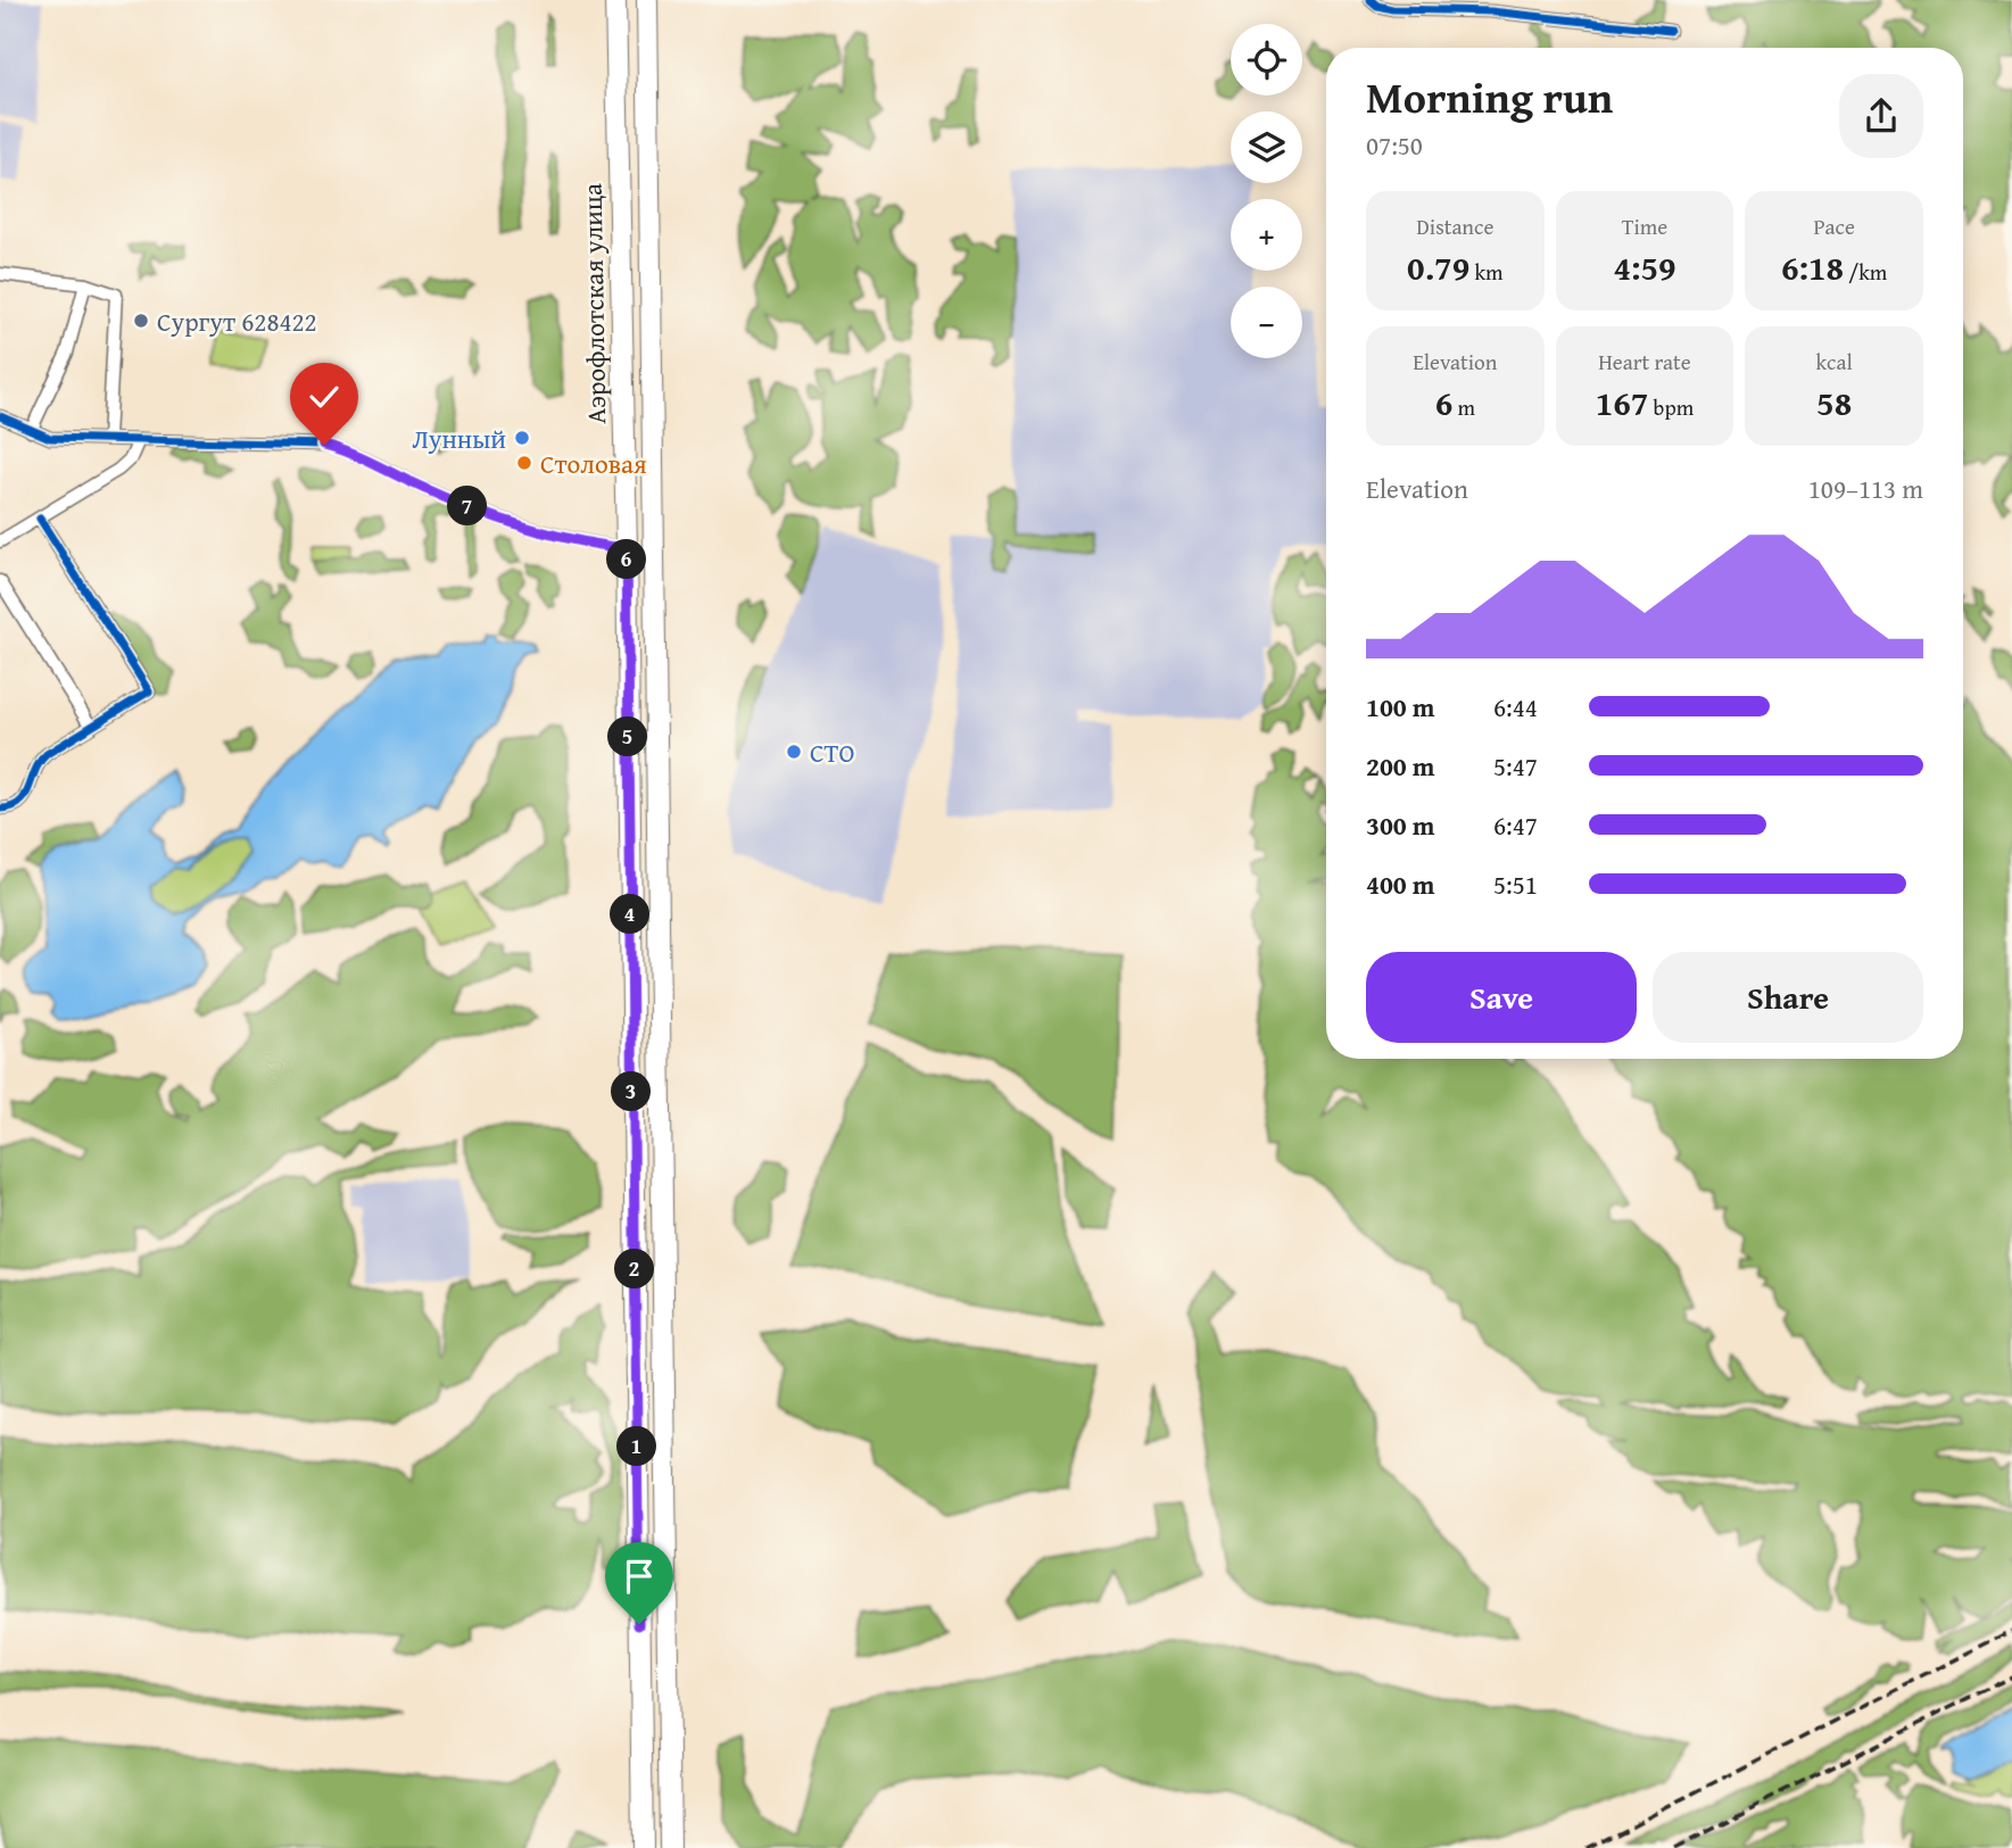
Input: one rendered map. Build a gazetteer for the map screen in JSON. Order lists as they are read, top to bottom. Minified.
{"streets":{"main road":["Аэрофлотская улица"]},"places":["Сургут 628422","Лунный","Столовая","СТО"],"page":{"map_buttons":["+","−"],"heading":["Morning run","07:50"],"stats":[["Distance","0.79 km"],["Time","4:59"],["Pace","6:18 /km"],["Elevation","6 m"],["Heart rate","167 bpm"],["kcal","58"]],"chart":["Elevation","109–113 m"],"pins":["7","6","5","4","3","2","1"],"list":[{"name":"100 m","note":"6:44"},{"name":"200 m","note":"5:47"},{"name":"300 m","note":"6:47"},{"name":"400 m","note":"5:51"}],"buttons":["Save","Share"]}}
